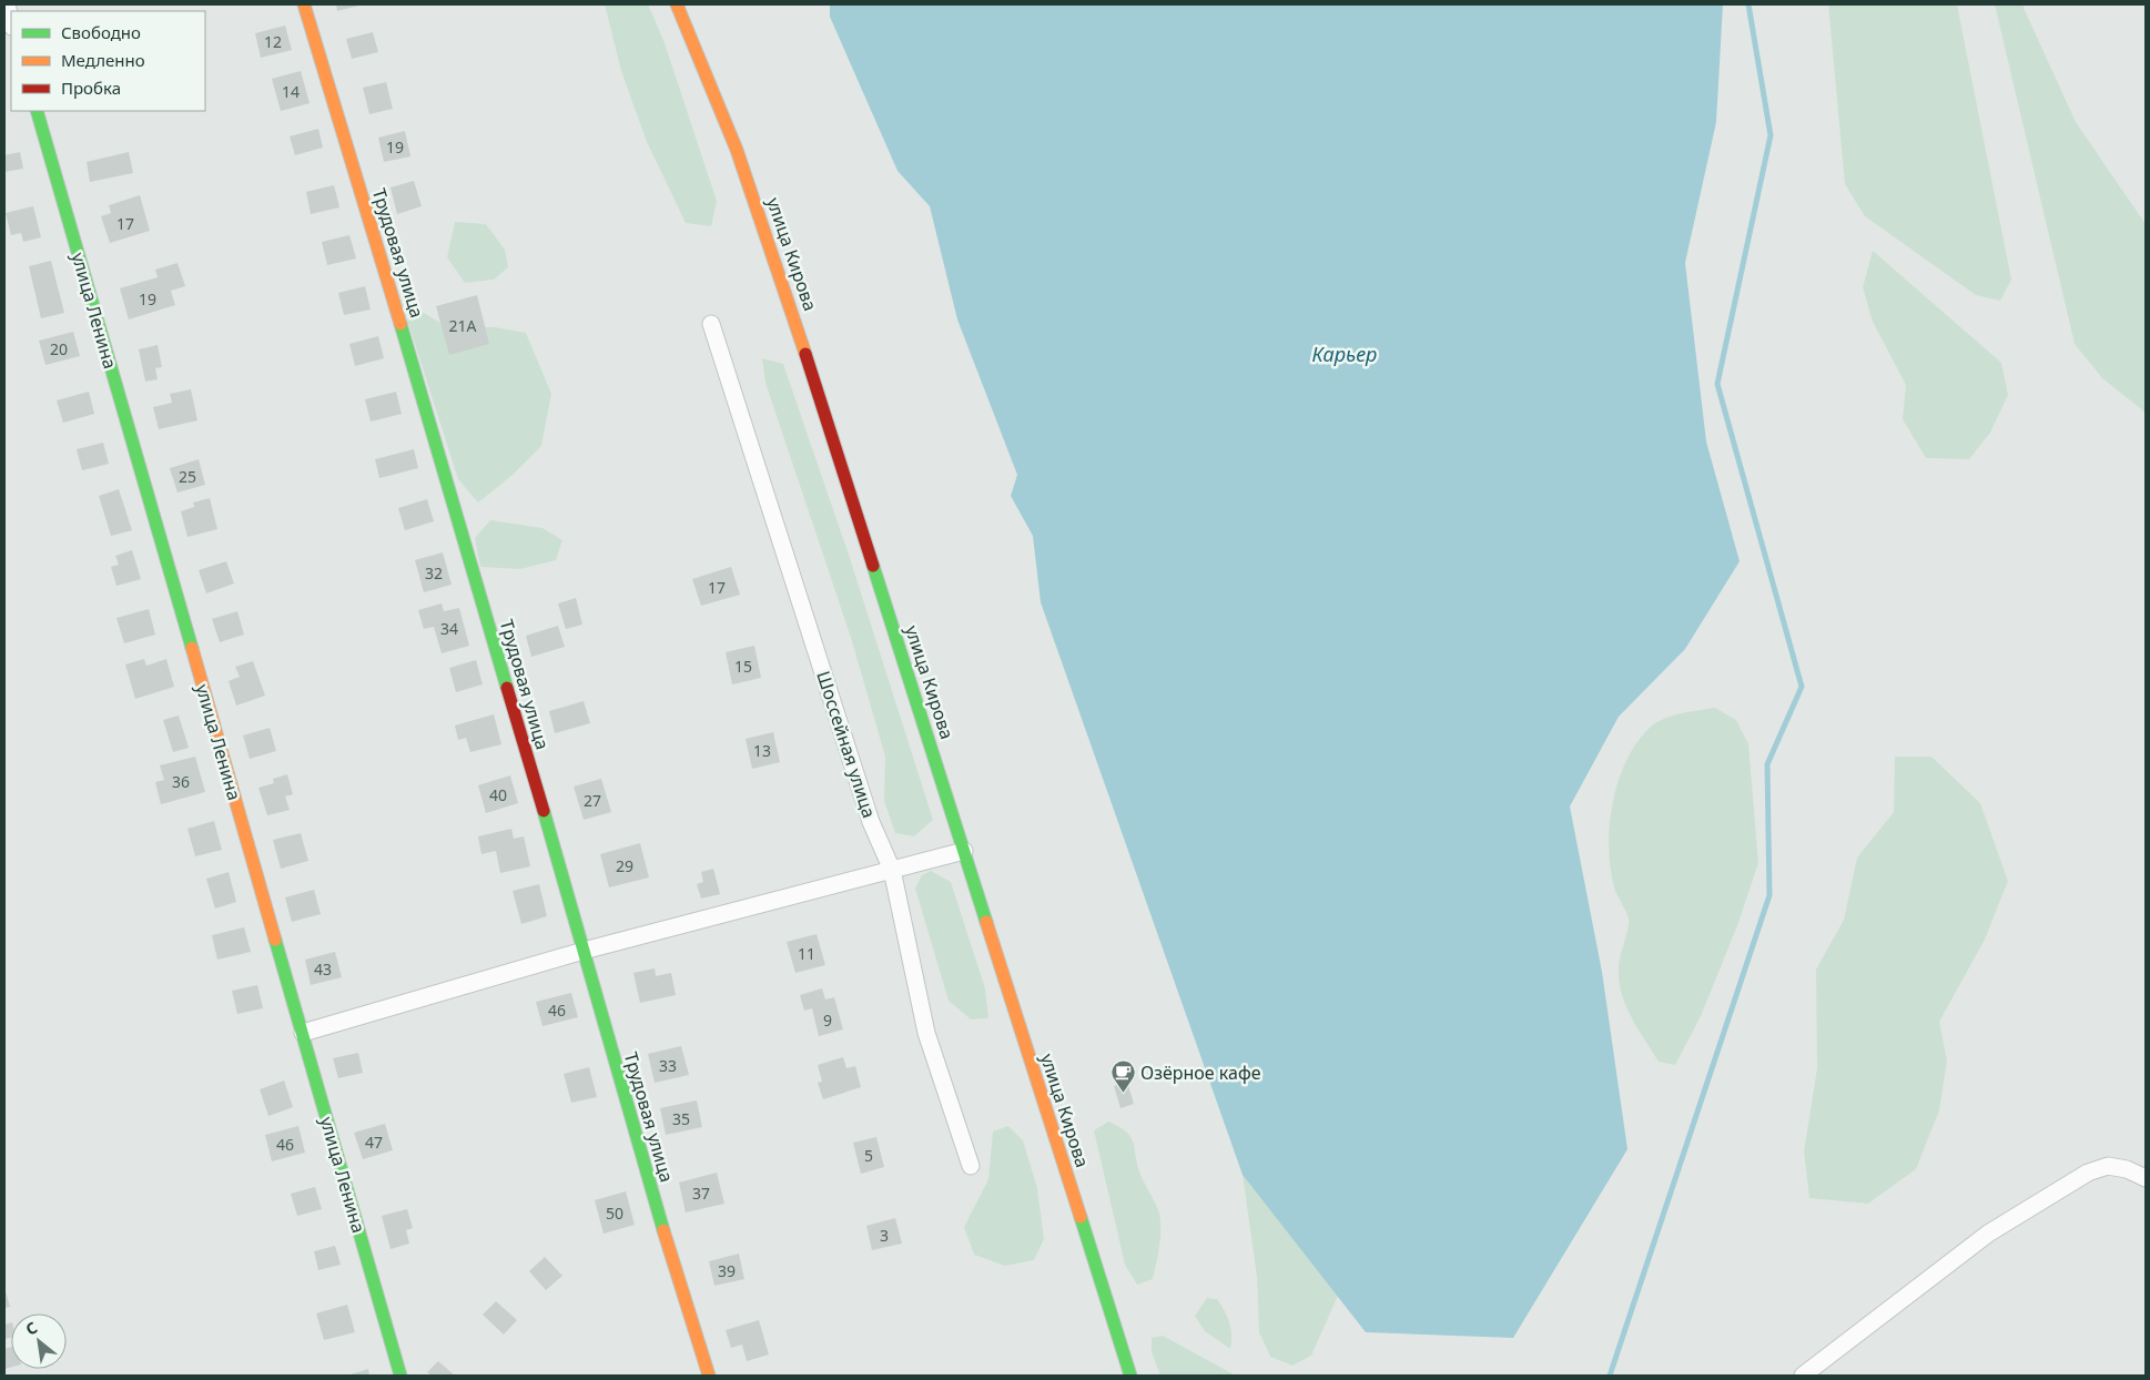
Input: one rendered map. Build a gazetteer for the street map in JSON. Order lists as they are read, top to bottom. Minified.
{"streets":{"street":["Трудовая улица","улица Кирова","улица Ленина","Шоссейная улица"]},"water":["Карьер"],"places":{"cafe":["Озёрное кафе"]},"house_numbers":["12","14","19","17","19","21А","20","25","32","17","34","15","13","36","40","27","29","11","43","46","9","33","35","47","46","5","37","50","3","39"],"legend":["Свободно","Медленно","Пробка"],"north":"top left"}
